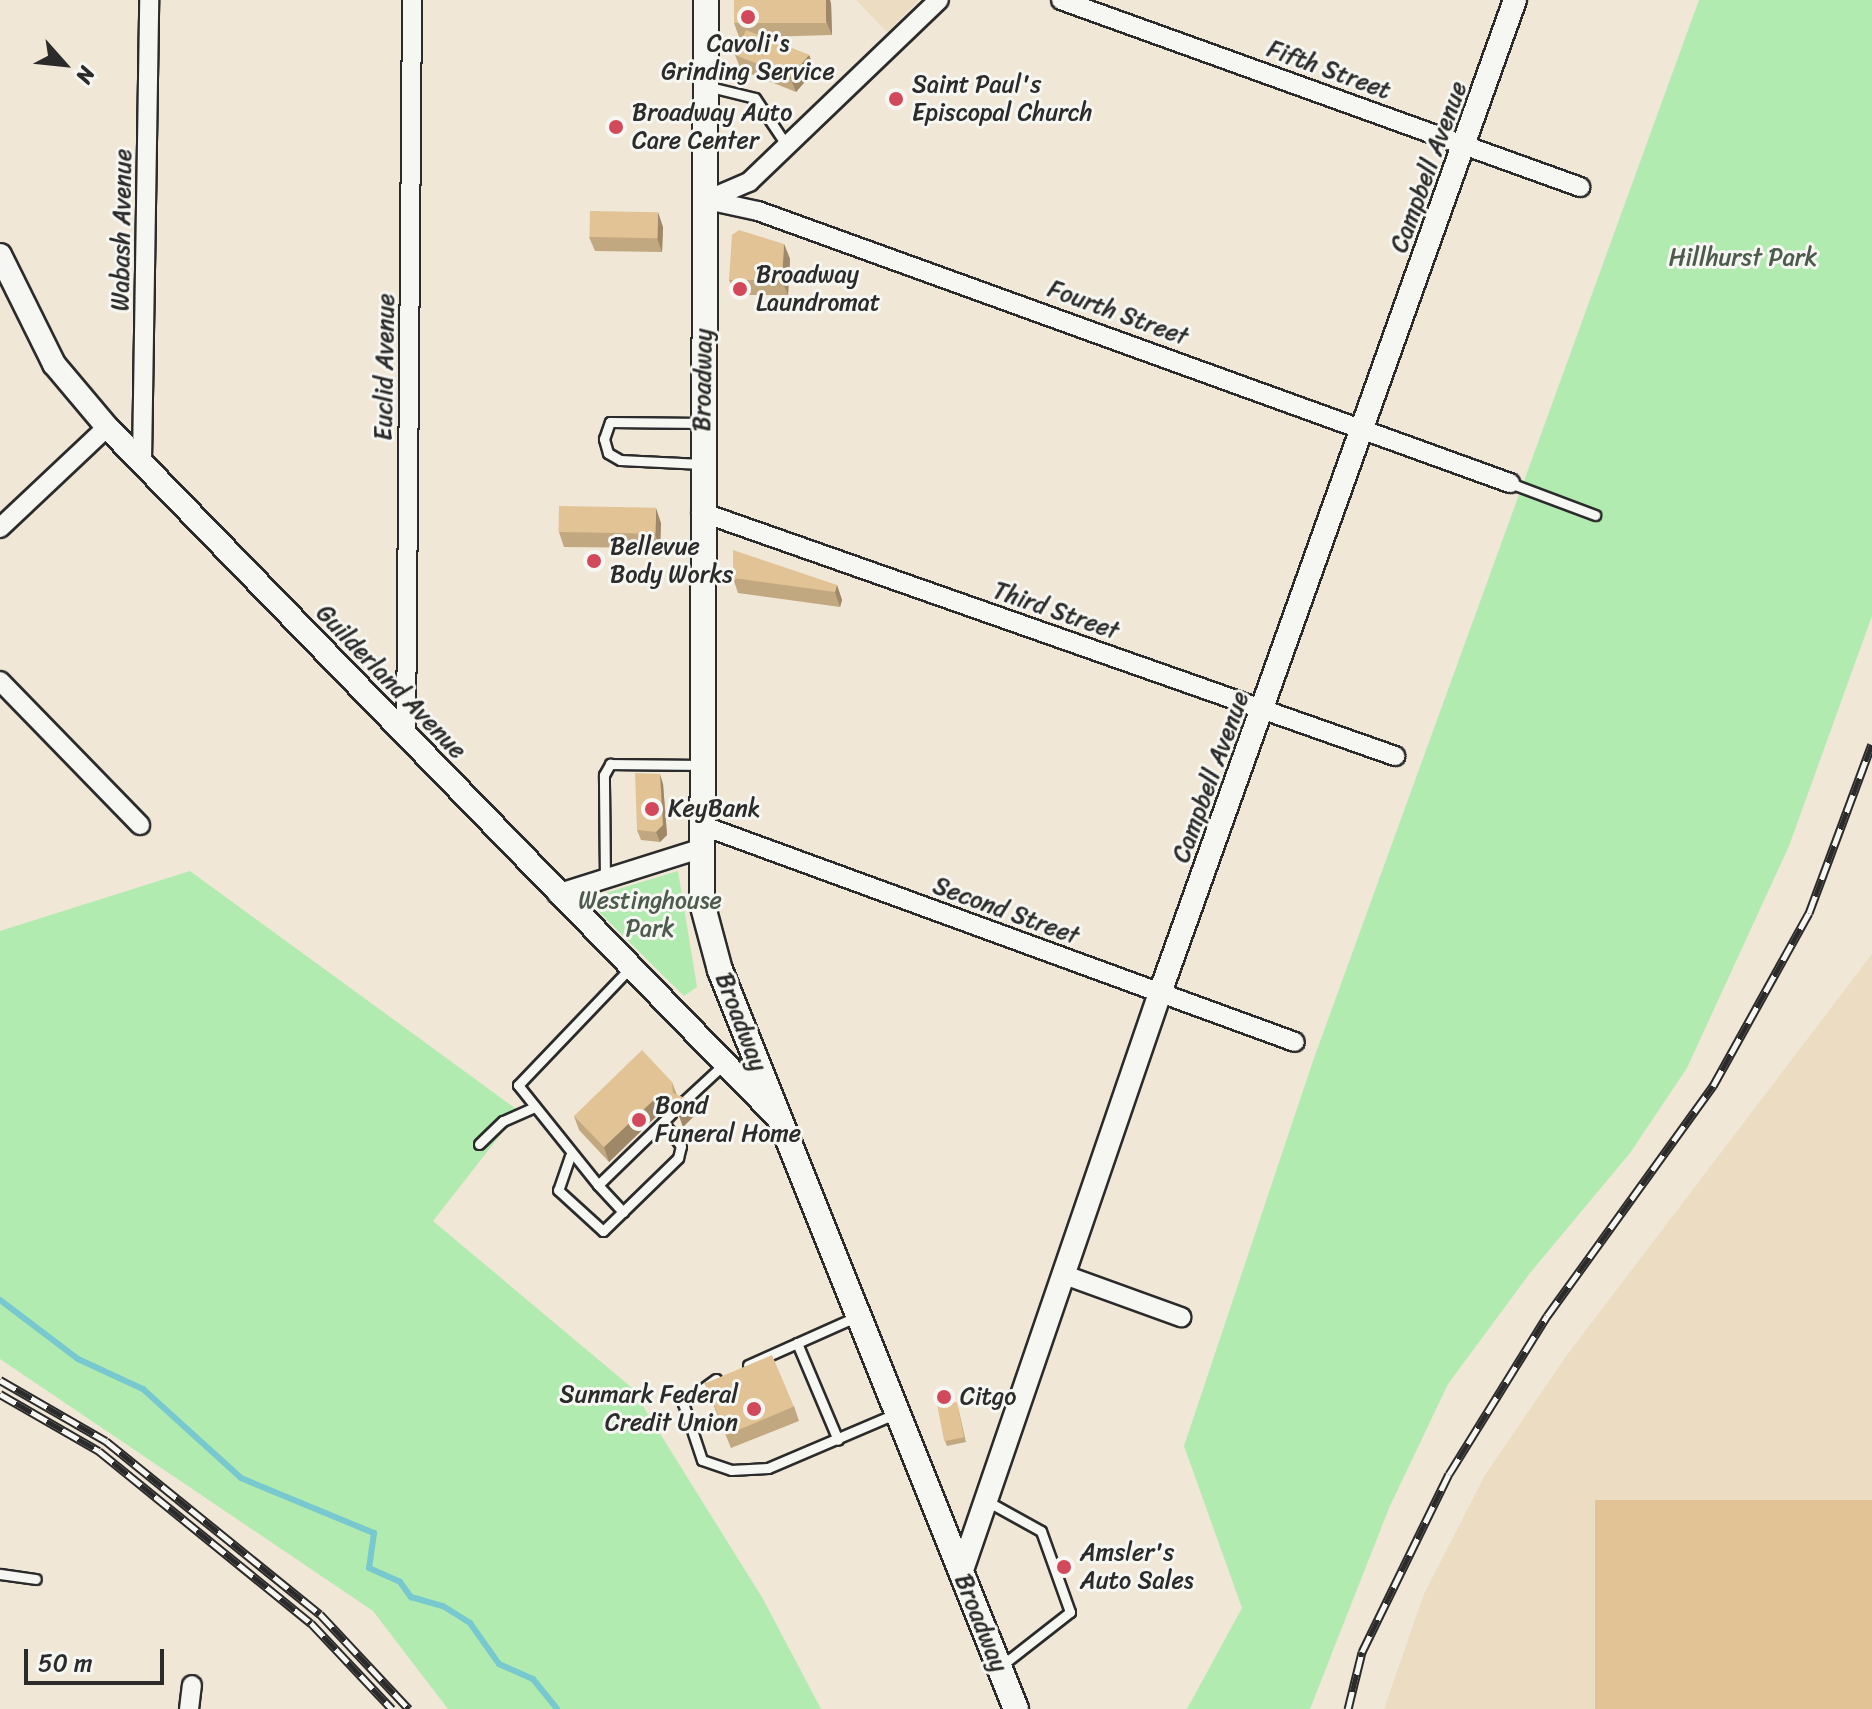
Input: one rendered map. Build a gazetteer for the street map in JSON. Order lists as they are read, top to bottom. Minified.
{"streets":{"main road":["Broadway"],"street":["Fifth Street","Campbell Avenue","Wabash Avenue","Fourth Street","Euclid Avenue","Third Street","Guilderland Avenue","Second Street"]},"crossings":[["Fifth Street","Campbell Avenue"],["Campbell Avenue","Fourth Street"],["Campbell Avenue","Broadway"],["Campbell Avenue","Third Street"],["Campbell Avenue","Second Street"],["Wabash Avenue","Guilderland Avenue"],["Fourth Street","Broadway"],["Euclid Avenue","Guilderland Avenue"],["Broadway","Third Street"],["Broadway","Guilderland Avenue"],["Broadway","Second Street"]],"parks":["Hillhurst Park","Westinghouse Park"],"places":["Cavoli's Grinding Service","Saint Paul's Episcopal Church","Broadway Auto Care Center","Broadway Laundromat","Bellevue Body Works","KeyBank","Bond Funeral Home","Citgo","Sunmark Federal Credit Union","Amsler's Auto Sales"],"scale_bar":"50 m","north":"bottom right"}
